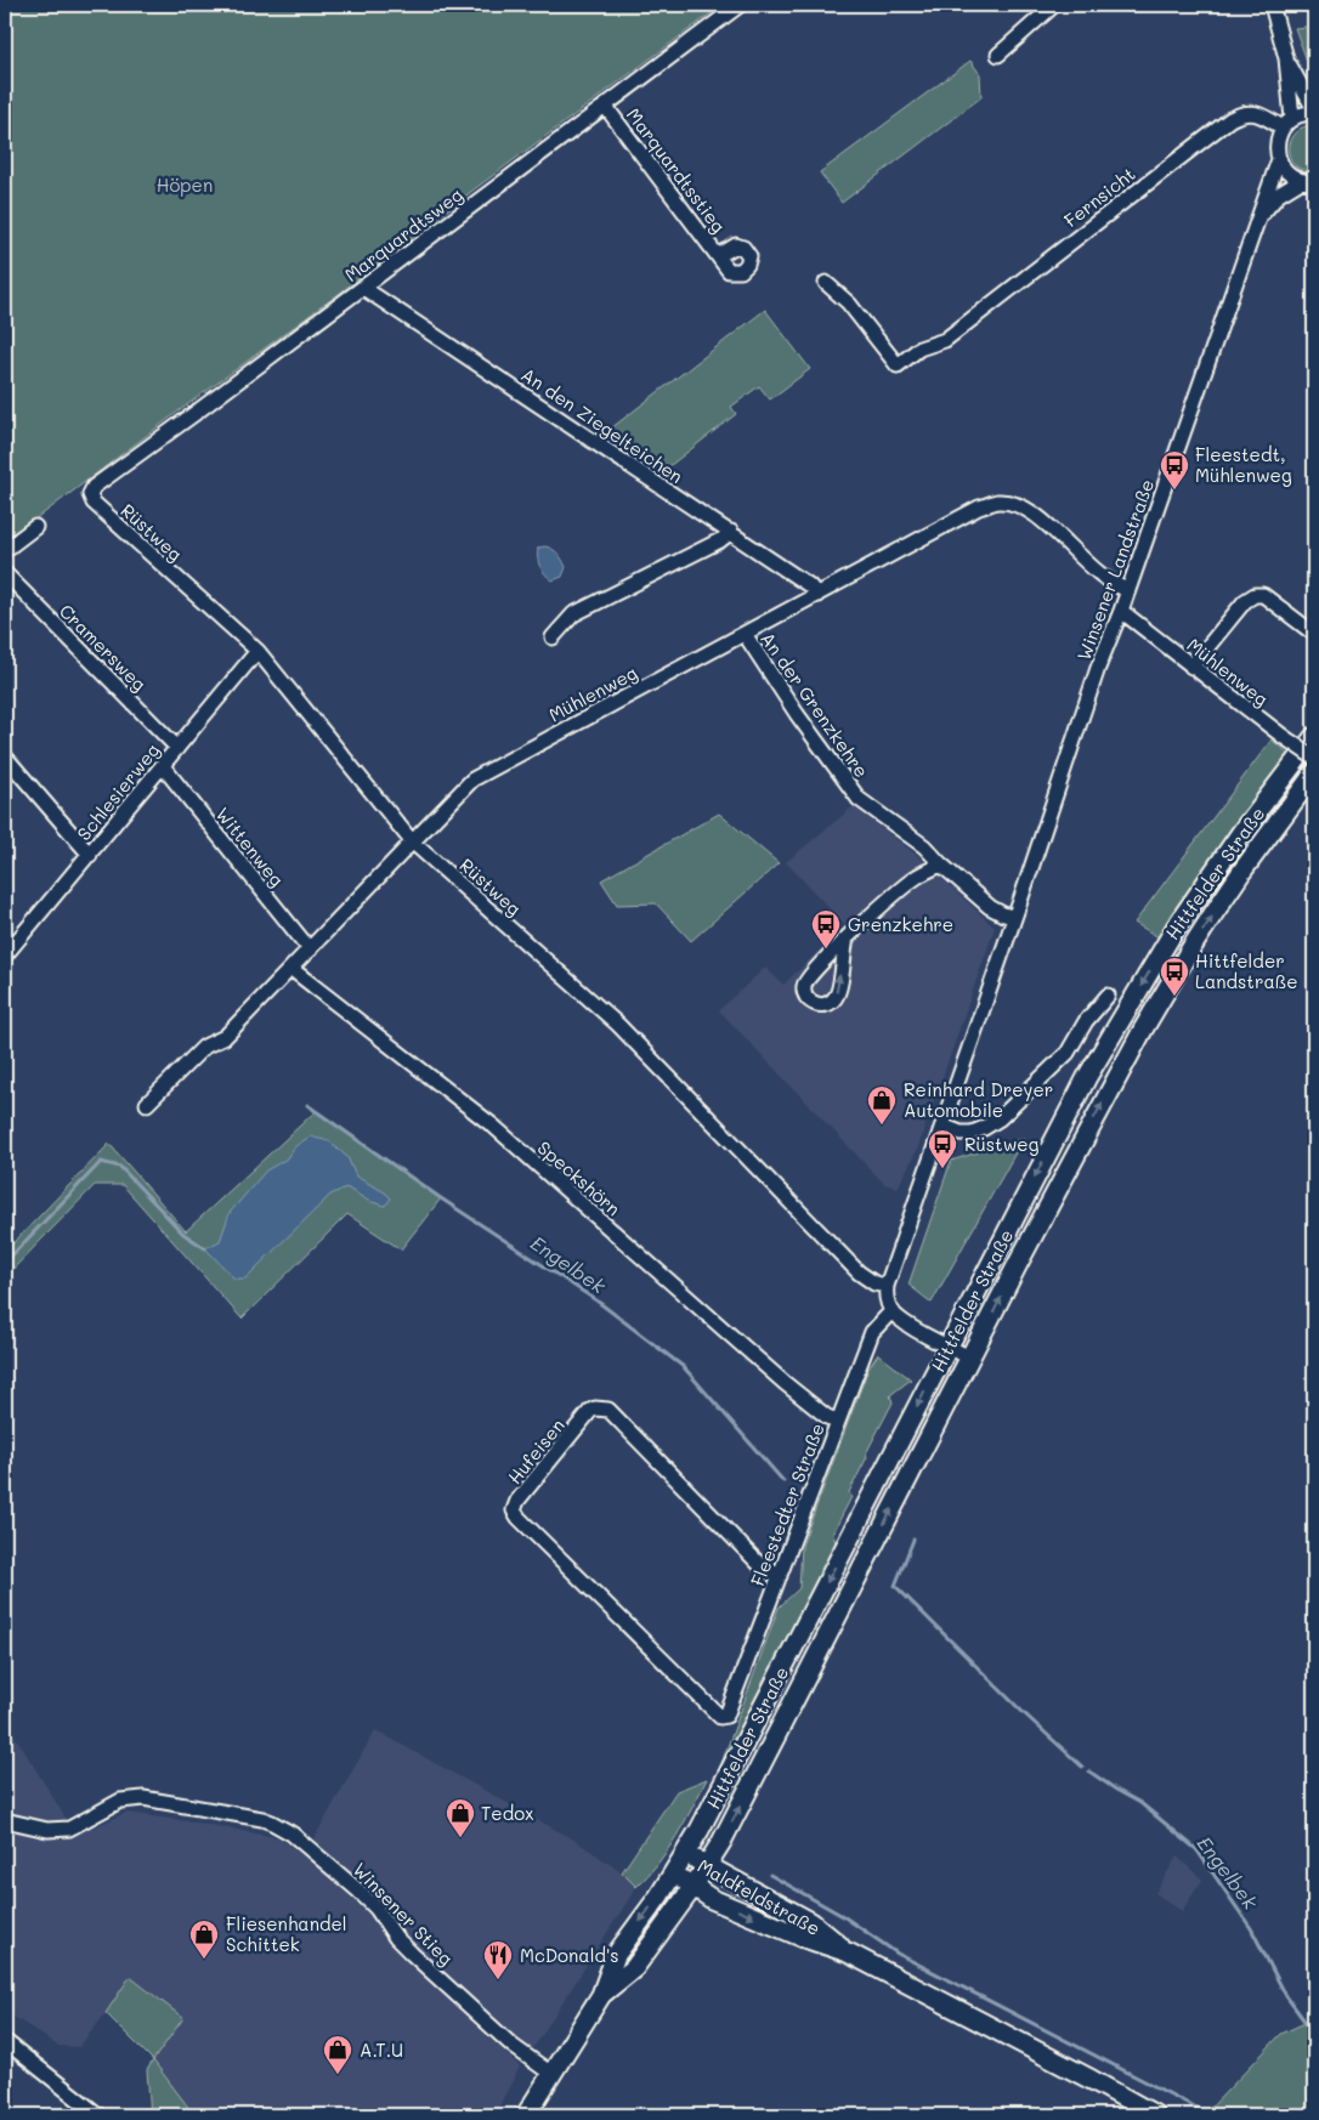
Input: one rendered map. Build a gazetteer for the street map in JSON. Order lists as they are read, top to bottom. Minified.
{"streets":{"main road":["Hittfelder Straße","Maldfeldstraße"],"street":["Marquardtsstieg","Fernsicht","Marquardtsweg","An den Ziegelteichen","Rüstweg","Winsener Landstraße","Cramersweg","Mühlenweg","An der Grenzkehre","Schlesierweg","Wittenweg","Speckshörn","Hufeisen","Fleestedter Straße","Winsener Stieg"]},"crossings":[["Marquardtsstieg","Marquardtsweg"],["Fernsicht","Winsener Landstraße"],["Marquardtsweg","An den Ziegelteichen"],["Marquardtsweg","Rüstweg"],["An den Ziegelteichen","Mühlenweg"],["Rüstweg","Mühlenweg"],["Rüstweg","Schlesierweg"],["Winsener Landstraße","Mühlenweg"],["Cramersweg","Schlesierweg"],["Mühlenweg","An der Grenzkehre"],["Mühlenweg","Wittenweg"],["Mühlenweg","Hittfelder Straße"],["Mühlenweg","Speckshörn"],["Schlesierweg","Wittenweg"],["Hittfelder Straße","Maldfeldstraße"],["Speckshörn","Fleestedter Straße"],["Hufeisen","Fleestedter Straße"]],"water":["Engelbek"],"parks":["Höpen"],"places":{"bus stop":["Fleestedt, Mühlenweg","Grenzkehre","Hittfelder Landstraße","Rüstweg"],"shop":["Reinhard Dreyer Automobile","Tedox","Fliesenhandel Schittek","A.T.U"],"restaurant":["McDonald's"]}}
